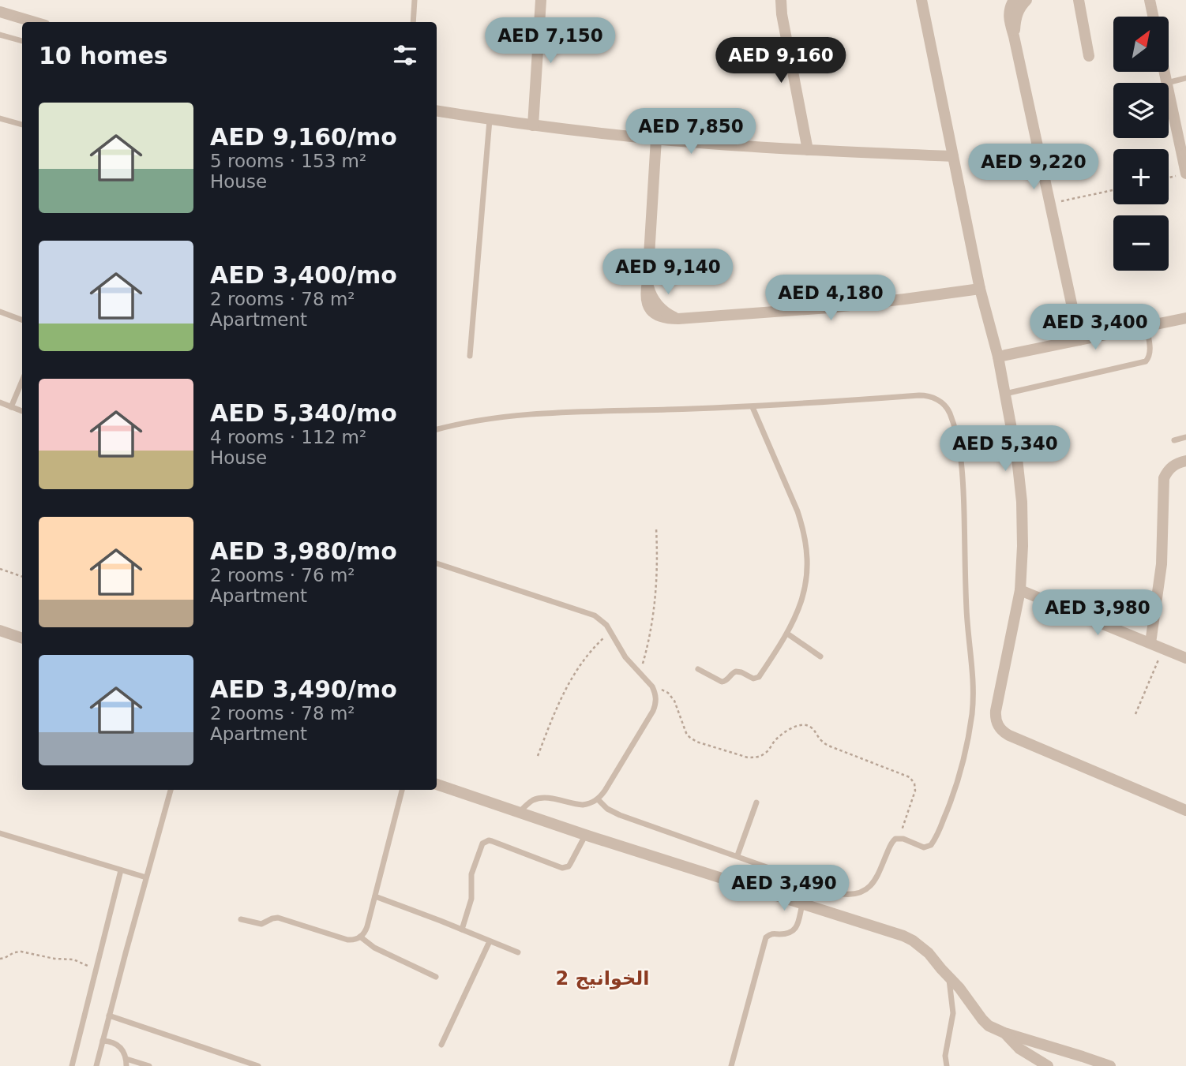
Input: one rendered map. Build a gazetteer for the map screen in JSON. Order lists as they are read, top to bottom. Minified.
{"districts":["الخوانيج 2"],"north":"top right","page":{"map_buttons":["+","−"],"price":["AED 7,150","AED 9,160","AED 7,850","AED 9,220","AED 9,140","AED 4,180","AED 3,400","AED 5,340","AED 3,980","AED 3,490"],"heading":"10 homes","list":[{"name":"AED 9,160/mo","note":"5 rooms · 153 m² · House"},{"name":"AED 3,400/mo","note":"2 rooms · 78 m² · Apartment"},{"name":"AED 5,340/mo","note":"4 rooms · 112 m² · House"},{"name":"AED 3,980/mo","note":"2 rooms · 76 m² · Apartment"},{"name":"AED 3,490/mo","note":"2 rooms · 78 m² · Apartment"}]}}
